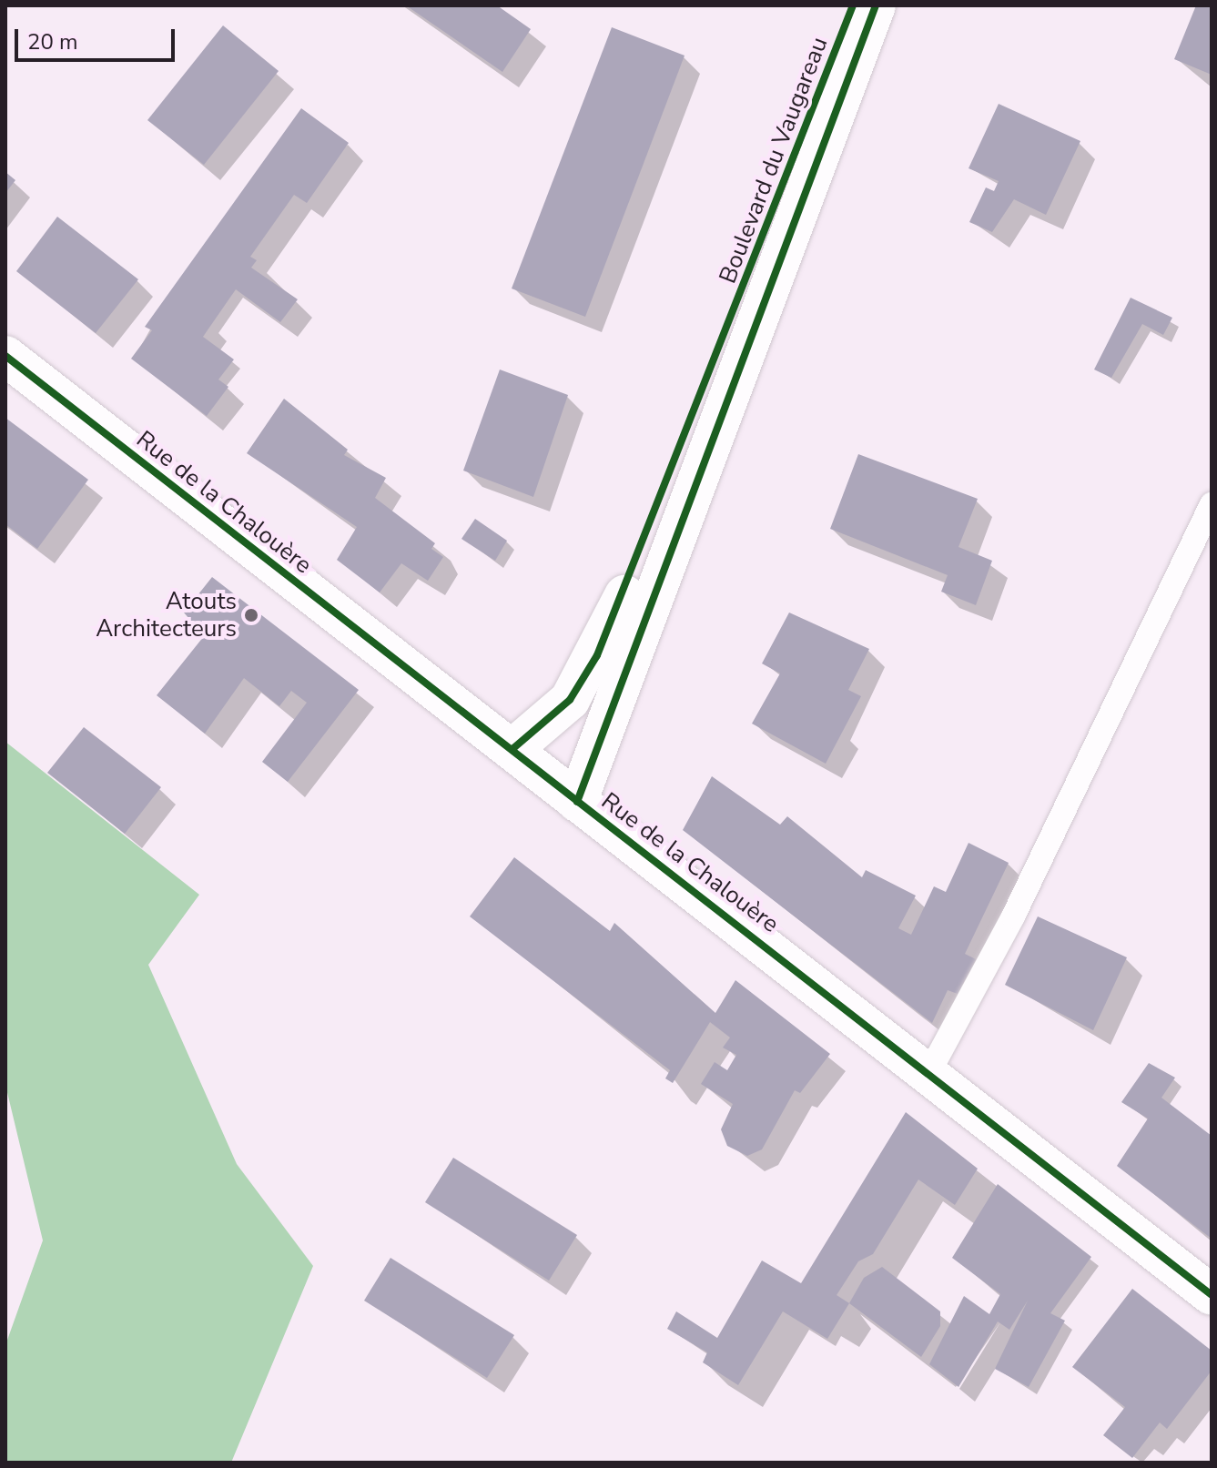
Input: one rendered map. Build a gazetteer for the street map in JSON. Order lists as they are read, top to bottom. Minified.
{"streets":{"street":["Boulevard du Vaugareau","Rue de la Chalouère"]},"crossings":[["Boulevard du Vaugareau","Rue de la Chalouère"]],"places":["Atouts Architecteurs"],"scale_bar":"20 m"}
